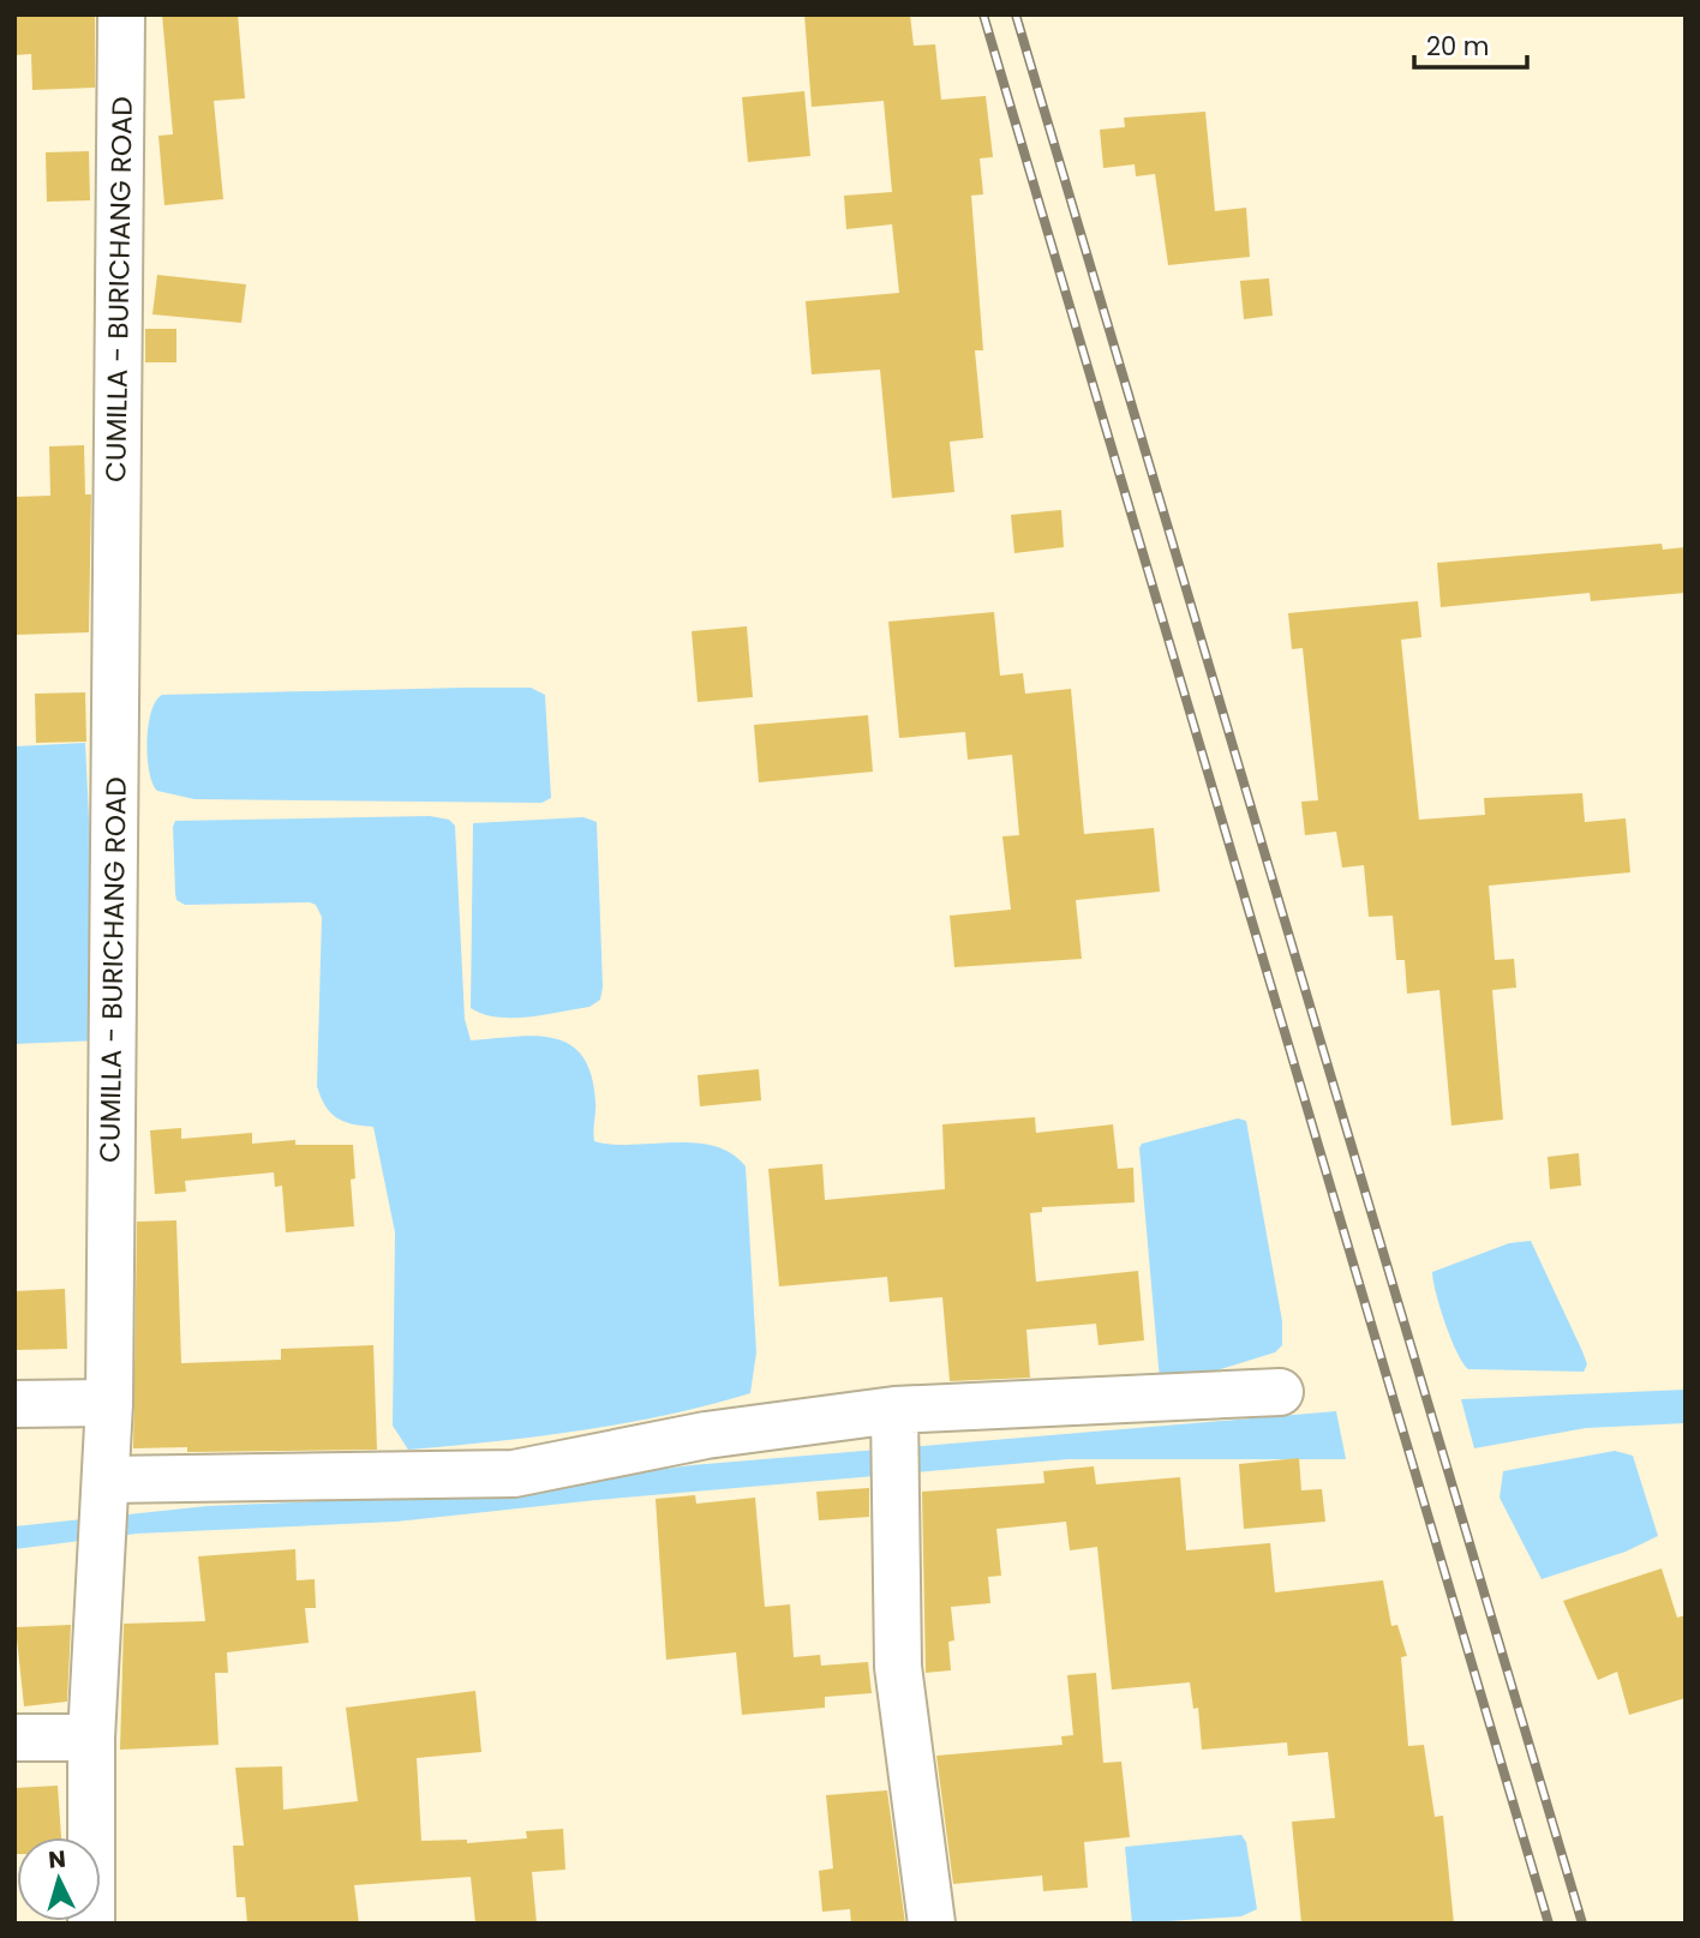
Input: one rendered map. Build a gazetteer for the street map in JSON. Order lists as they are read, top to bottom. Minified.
{"streets":{"main road":["CUMILLA - BURICHANG ROAD"]},"scale_bar":"20 m","north":"top"}
